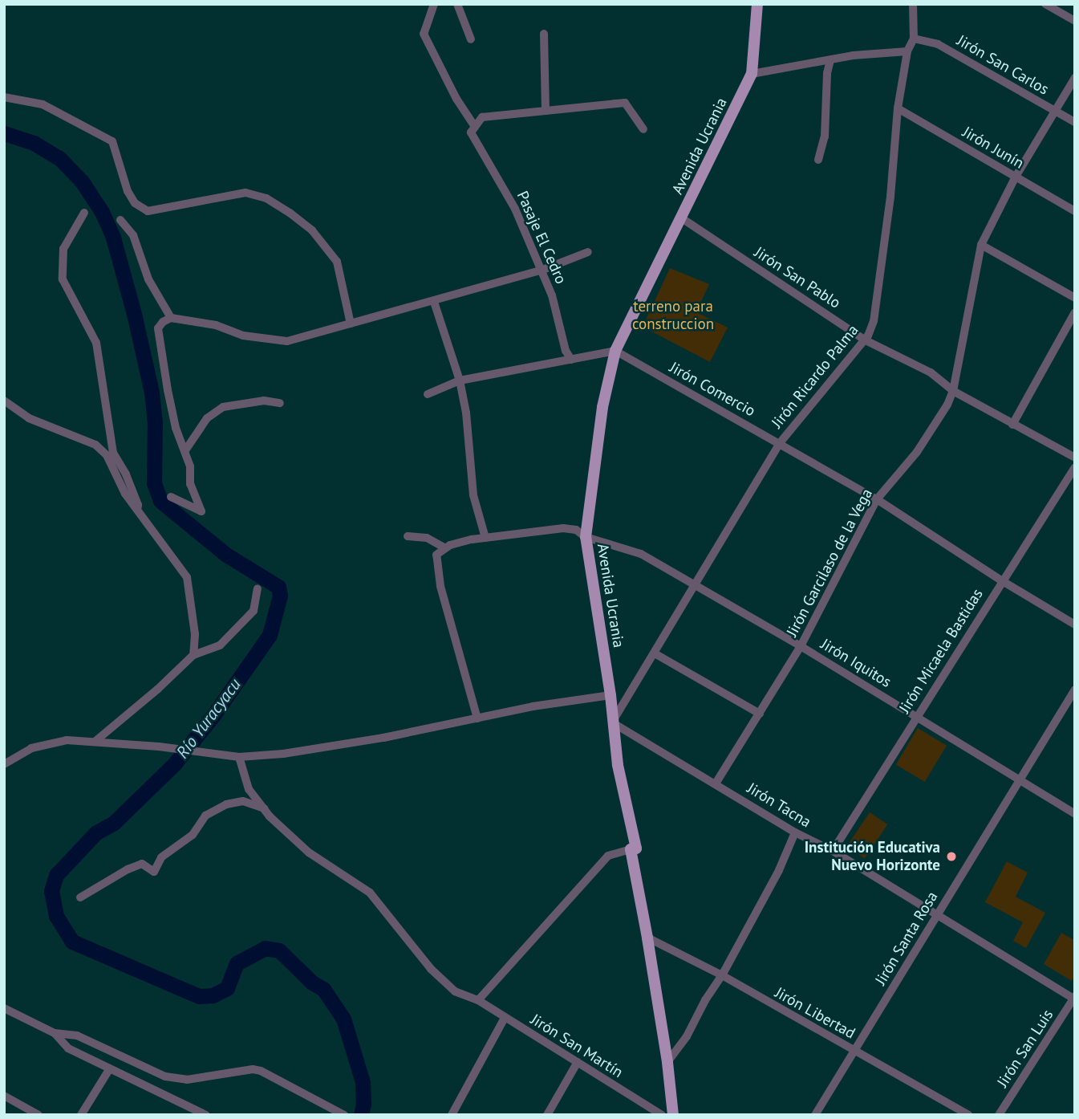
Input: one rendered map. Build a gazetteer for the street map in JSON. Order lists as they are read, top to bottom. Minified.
{"streets":{"main road":["Avenida Ucrania"],"street":["Jirón San Carlos","Jirón Junín","Pasaje El Cedro","Jirón San Pablo","Jirón Ricardo Palma","Jirón Comercio","Jirón Garcilaso de la Vega","Jirón Micaela Bastidas","Jirón Iquitos","Jirón Tacna","Jirón Santa Rosa","Jirón Libertad","Jirón San Martín","Jirón San Luis"]},"crossings":[["Jirón San Carlos","Jirón Ricardo Palma"],["Jirón San Carlos","Jirón Garcilaso de la Vega"],["Avenida Ucrania","Jirón San Pablo"],["Avenida Ucrania","Jirón Ricardo Palma"],["Avenida Ucrania","Jirón Comercio"],["Avenida Ucrania","Jirón Iquitos"],["Avenida Ucrania","Jirón Tacna"],["Avenida Ucrania","Jirón Libertad"],["Jirón Junín","Jirón Ricardo Palma"],["Jirón Junín","Jirón Garcilaso de la Vega"],["Jirón San Pablo","Jirón Ricardo Palma"],["Jirón San Pablo","Jirón Garcilaso de la Vega"],["Jirón Ricardo Palma","Jirón Comercio"],["Jirón Ricardo Palma","Jirón Iquitos"],["Jirón Ricardo Palma","Jirón Tacna"],["Jirón Comercio","Jirón Garcilaso de la Vega"],["Jirón Comercio","Jirón Micaela Bastidas"],["Jirón Garcilaso de la Vega","Jirón Iquitos"],["Jirón Garcilaso de la Vega","Jirón Tacna"],["Jirón Micaela Bastidas","Jirón Iquitos"],["Jirón Micaela Bastidas","Jirón Tacna"],["Jirón Iquitos","Jirón Santa Rosa"],["Jirón Tacna","Jirón Santa Rosa"],["Jirón Tacna","Jirón San Luis"],["Jirón Santa Rosa","Jirón Libertad"]],"water":["Río Yuracyacu"],"parks":["terreno para construccion"],"places":["Institución Educativa Nuevo Horizonte"]}
